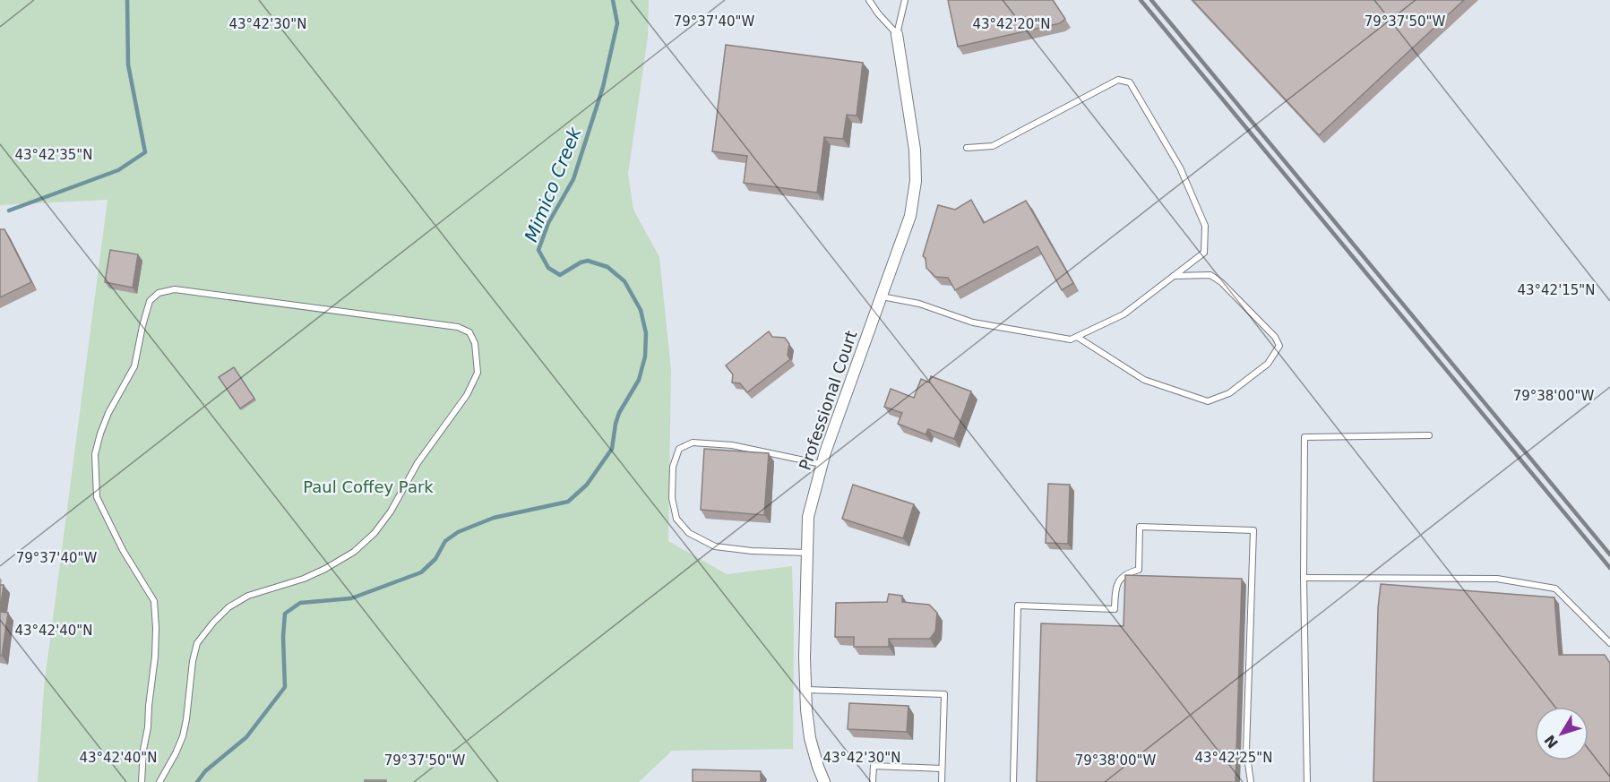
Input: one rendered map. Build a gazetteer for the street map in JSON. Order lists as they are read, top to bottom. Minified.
{"streets":{"street":["Professional Court"]},"water":["Mimico Creek"],"parks":["Paul Coffey Park"],"north":"bottom left","coordinates":["79°37'40\"W","79°37'50\"W","43°42'30\"N","43°42'20\"N","43°42'35\"N","43°42'15\"N","79°38'00\"W","43°42'40\"N","43°42'25\"N"]}
